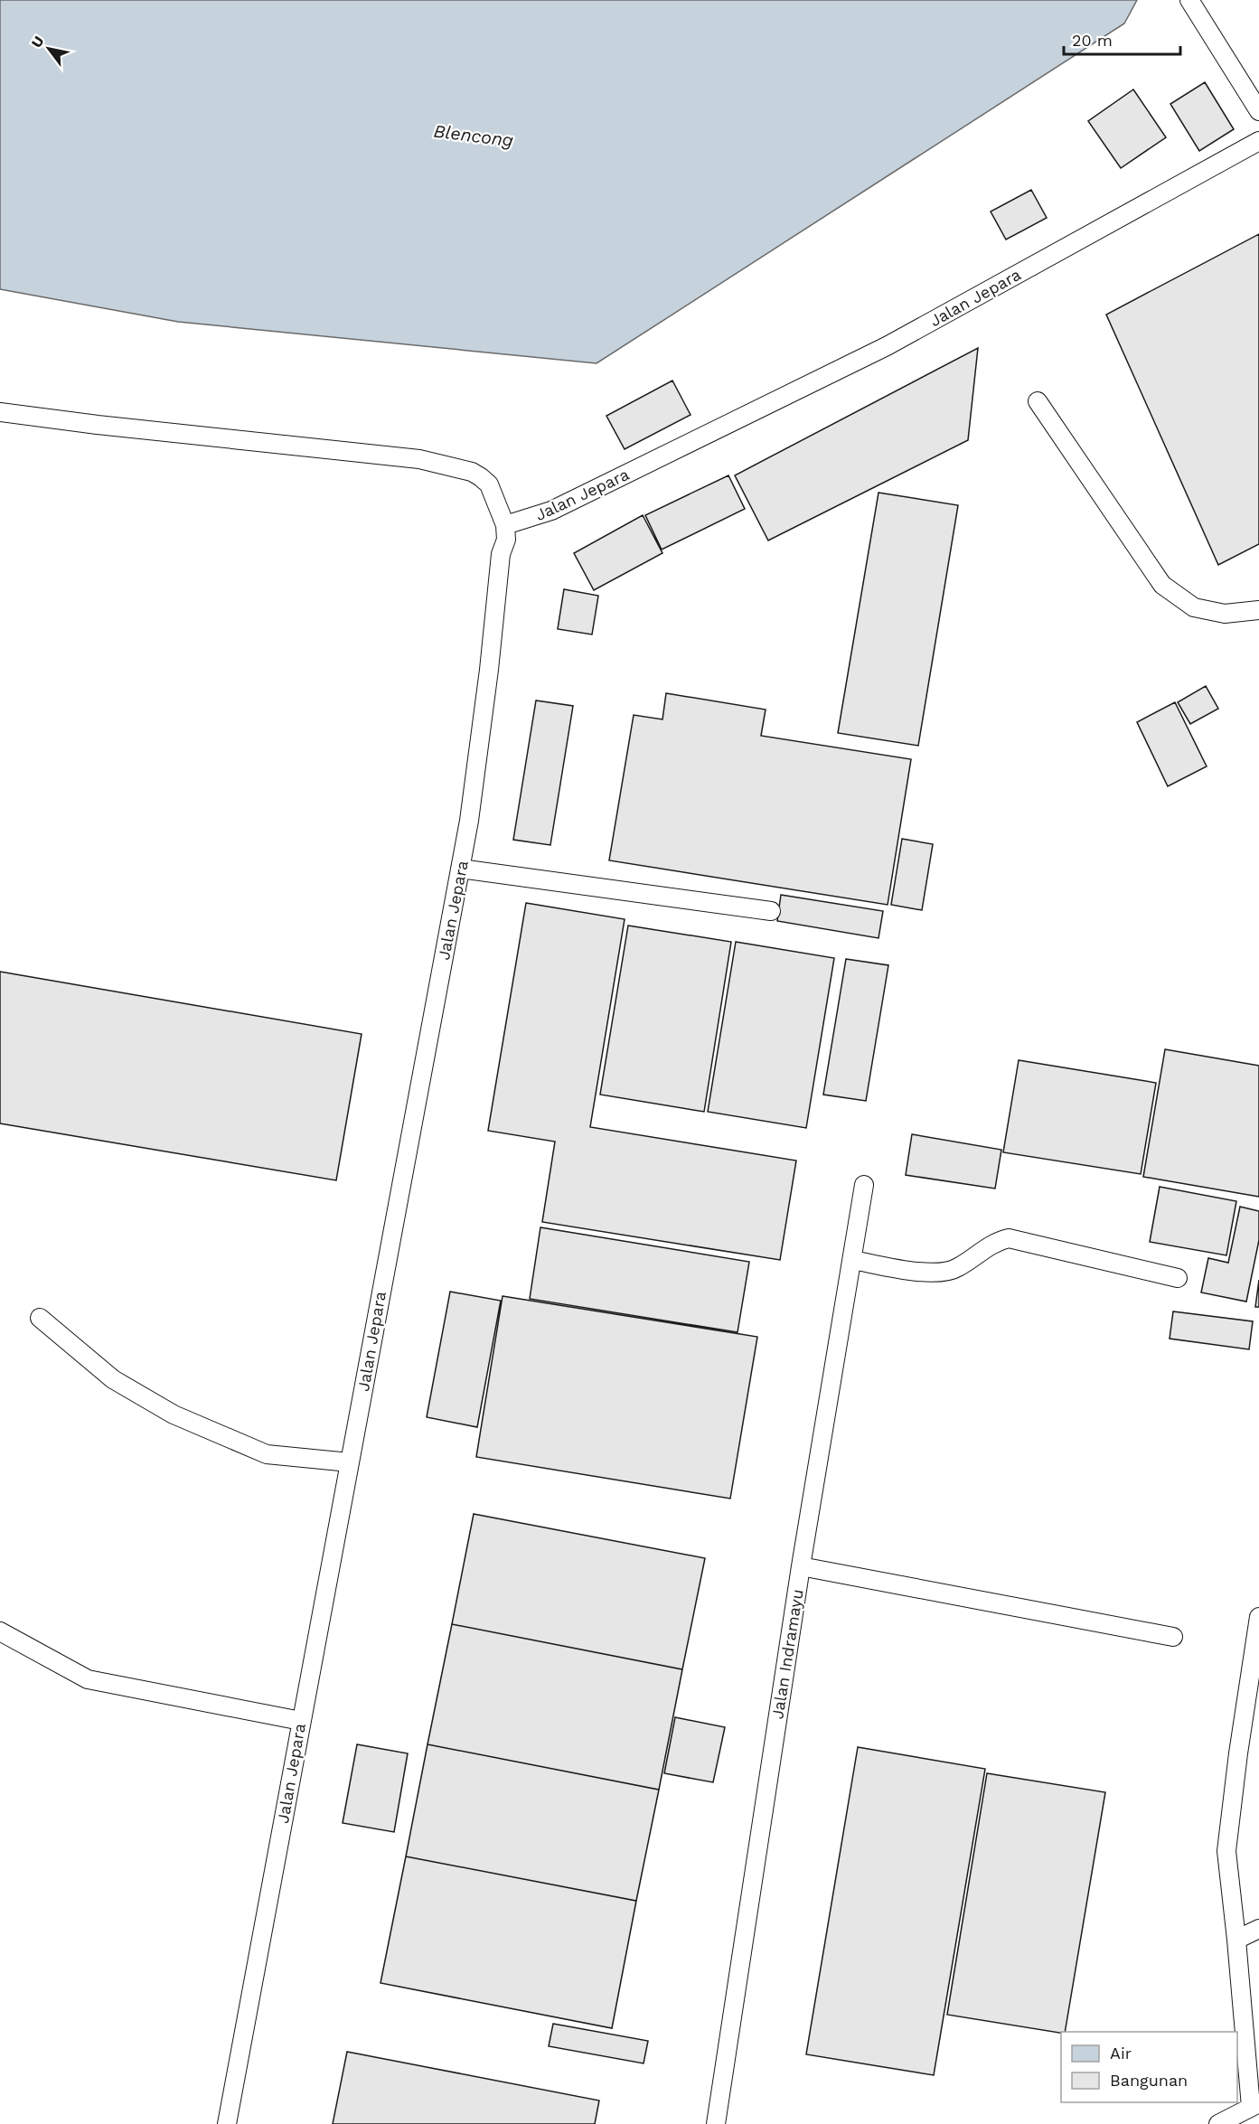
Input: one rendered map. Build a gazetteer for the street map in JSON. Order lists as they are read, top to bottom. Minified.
{"streets":{"lane":["Jalan Jepara","Jalan Indramayu"]},"water":["Blencong"],"legend":["Air","Bangunan"],"scale_bar":"20 m","north":"top left"}
